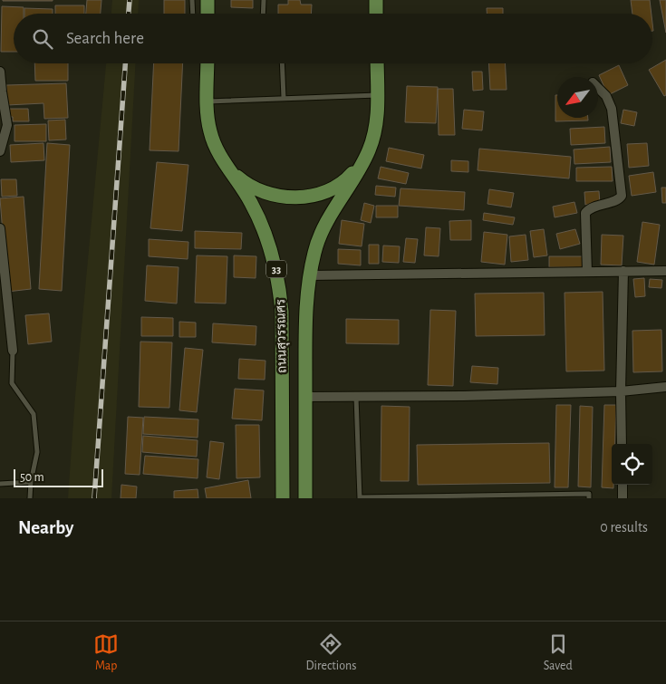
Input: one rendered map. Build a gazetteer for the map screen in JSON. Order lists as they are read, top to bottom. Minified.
{"streets":{"main road":["33","ถนนสุวรรณศร"]},"scale_bar":"50 m","north":"bottom left","page":{"search":"Search here","scale":"50 m","heading":["Nearby","0 results"],"nav":["Map","Directions","Saved"]}}
